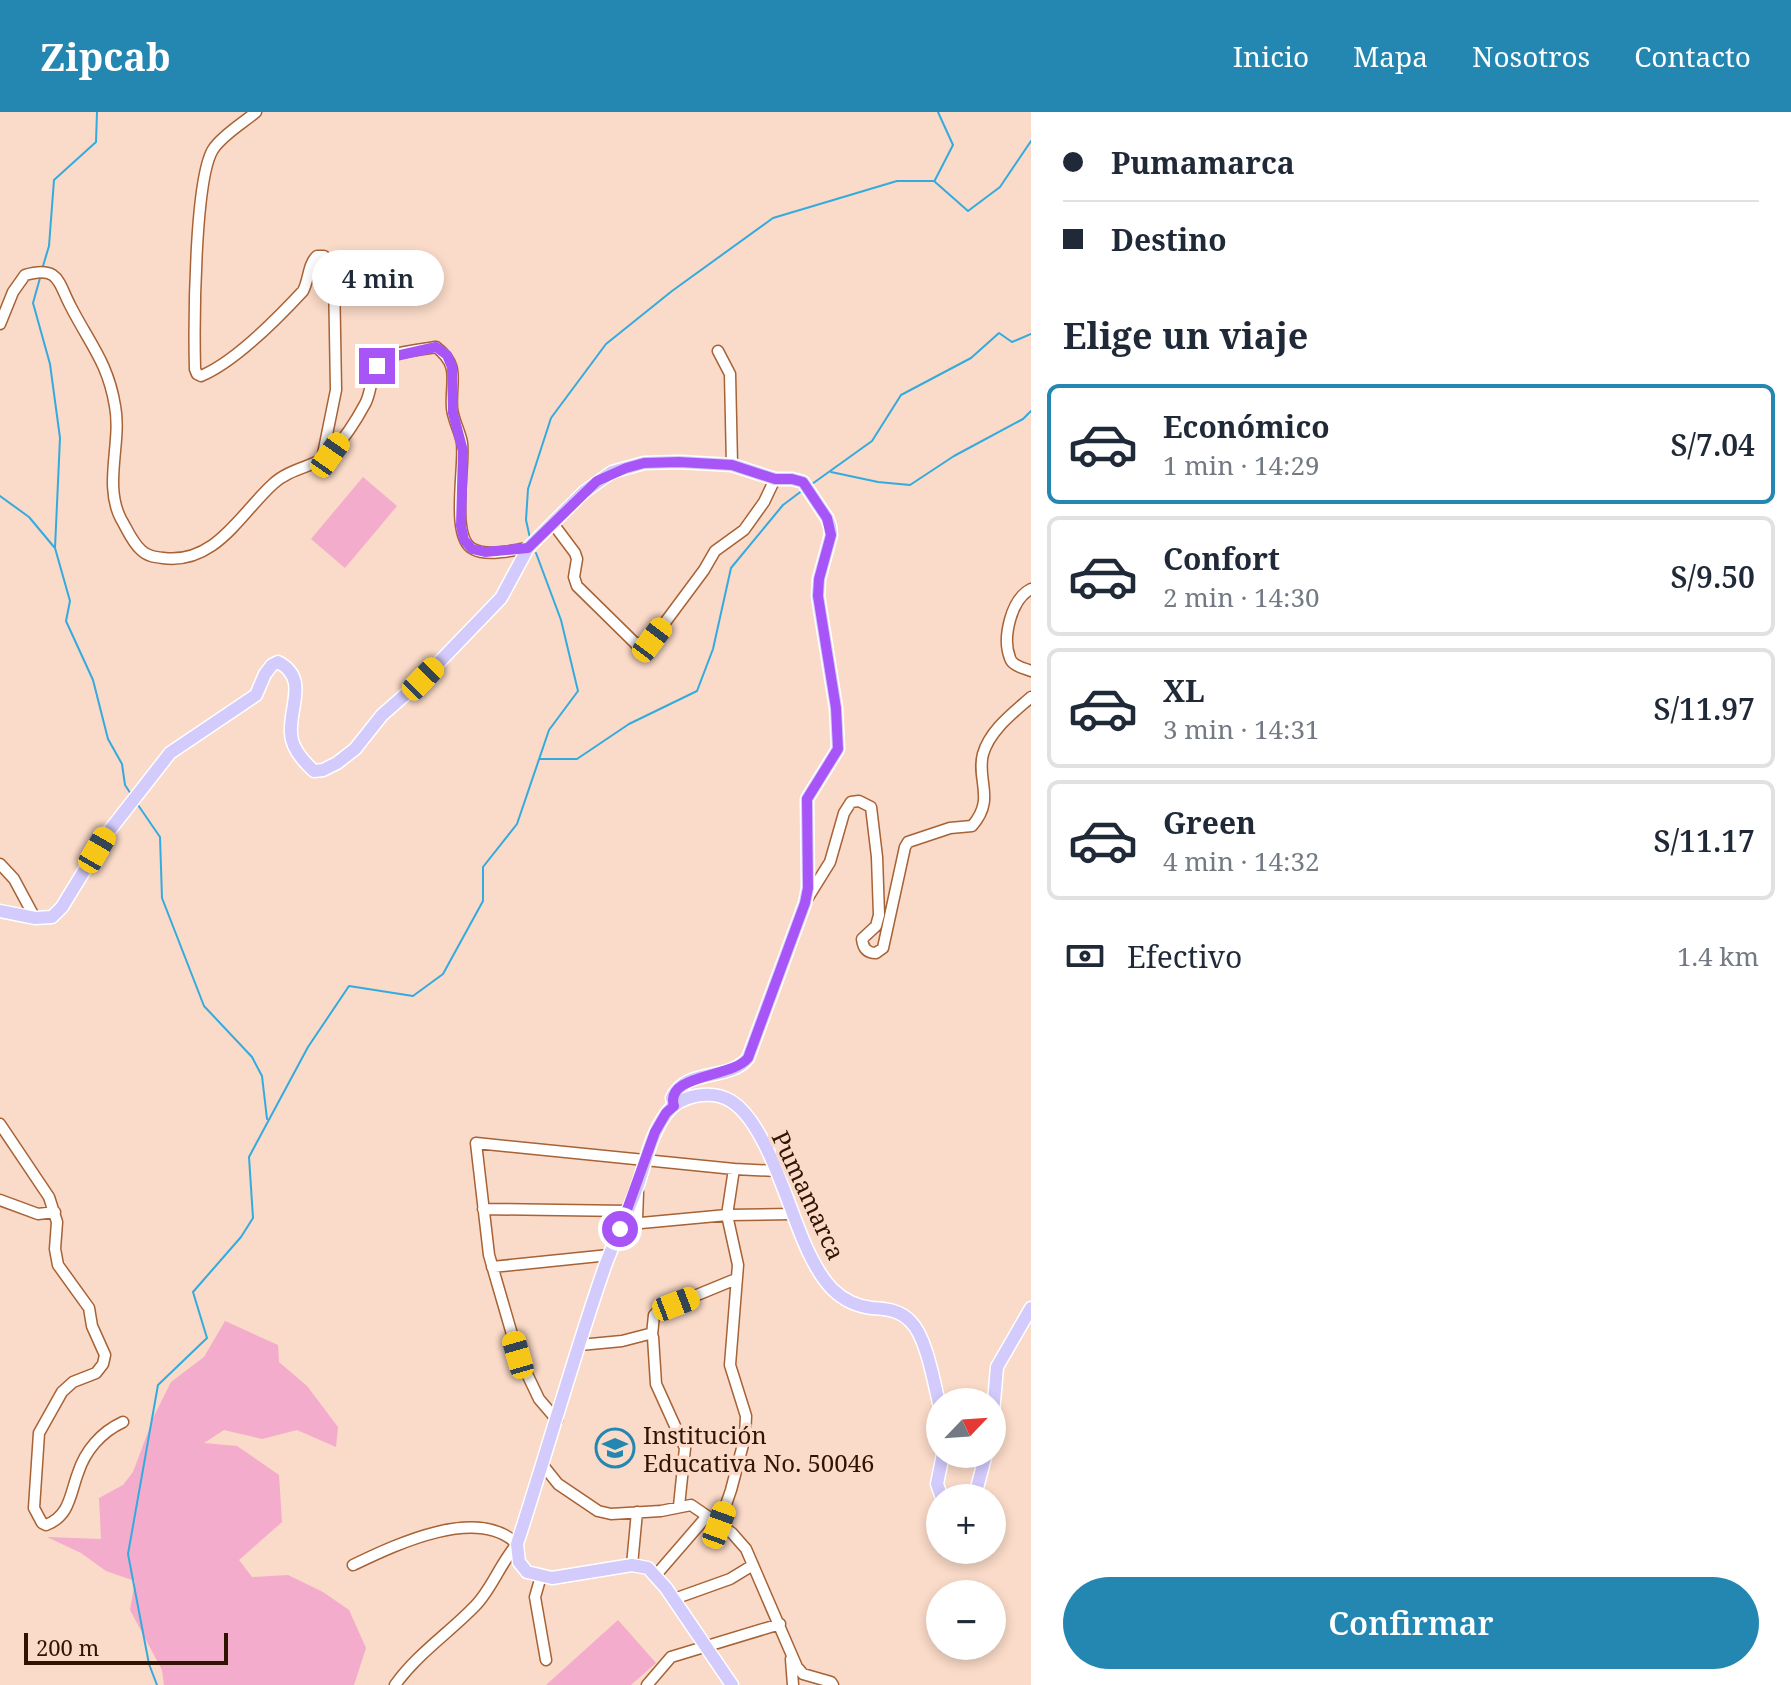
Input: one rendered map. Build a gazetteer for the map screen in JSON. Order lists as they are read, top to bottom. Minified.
{"streets":{"main road":["Pumamarca"]},"places":{"school or university":["Institución Educativa No. 50046"]},"scale_bar":"200 m","north":"top right","page":{"header":"Zipcab","nav":["Inicio","Mapa","Nosotros","Contacto"],"banner":["Pumamarca","Destino"],"bubble":"4 min","heading":"Elige un viaje","list":[{"name":"Económico","note":"1 min · 14:29","value":"S/7.04"},{"name":"Confort","note":"2 min · 14:30","value":"S/9.50"},{"name":"XL","note":"3 min · 14:31","value":"S/11.97"},{"name":"Green","note":"4 min · 14:32","value":"S/11.17"}],"pay":["Efectivo","1.4 km"],"map_buttons":["+","−"],"buttons":"Confirmar","scale":"200 m"}}
